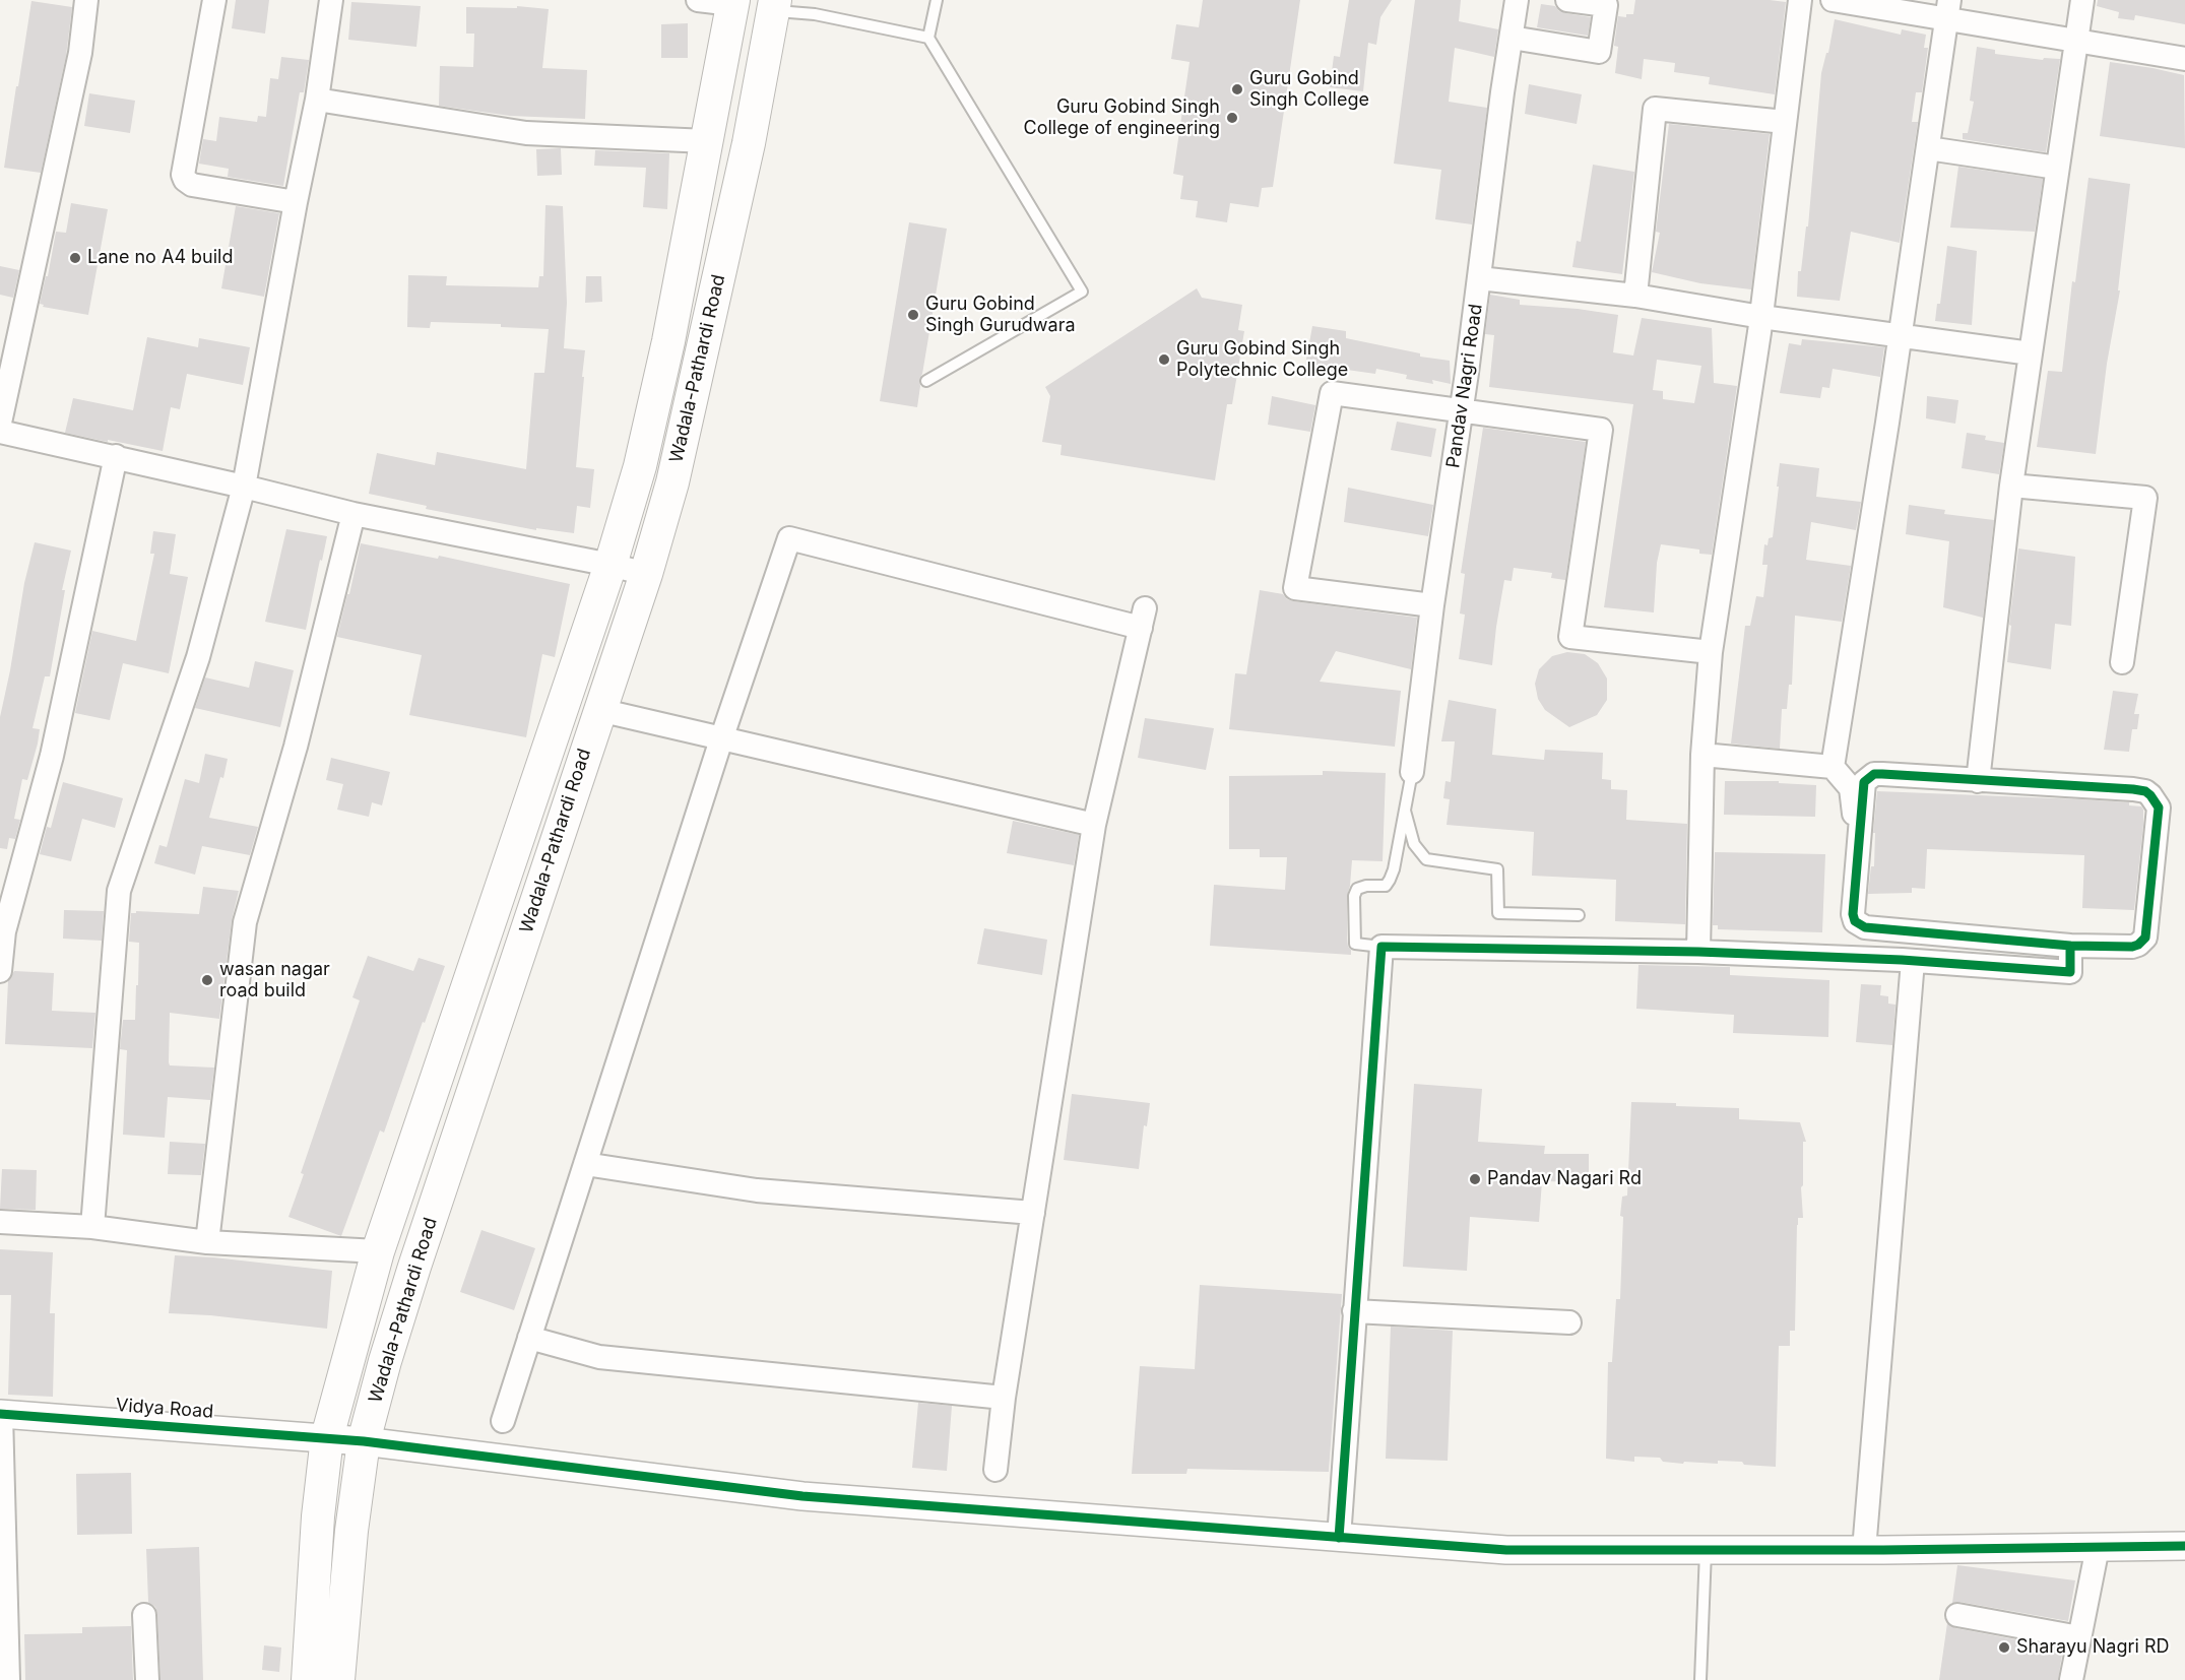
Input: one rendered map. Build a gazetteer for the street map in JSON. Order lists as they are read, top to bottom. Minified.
{"streets":{"main road":["Wadala-Pathardi Road"],"street":["Pandav Nagri Road","Vidya Road"]},"crossings":[["Wadala-Pathardi Road","Vidya Road"]],"places":["Guru Gobind Singh College","Guru Gobind Singh College of engineering","Lane no A4 build","Guru Gobind Singh Gurudwara","Guru Gobind Singh Polytechnic College","wasan nagar road build","Pandav Nagari Rd","Sharayu Nagri RD"]}
